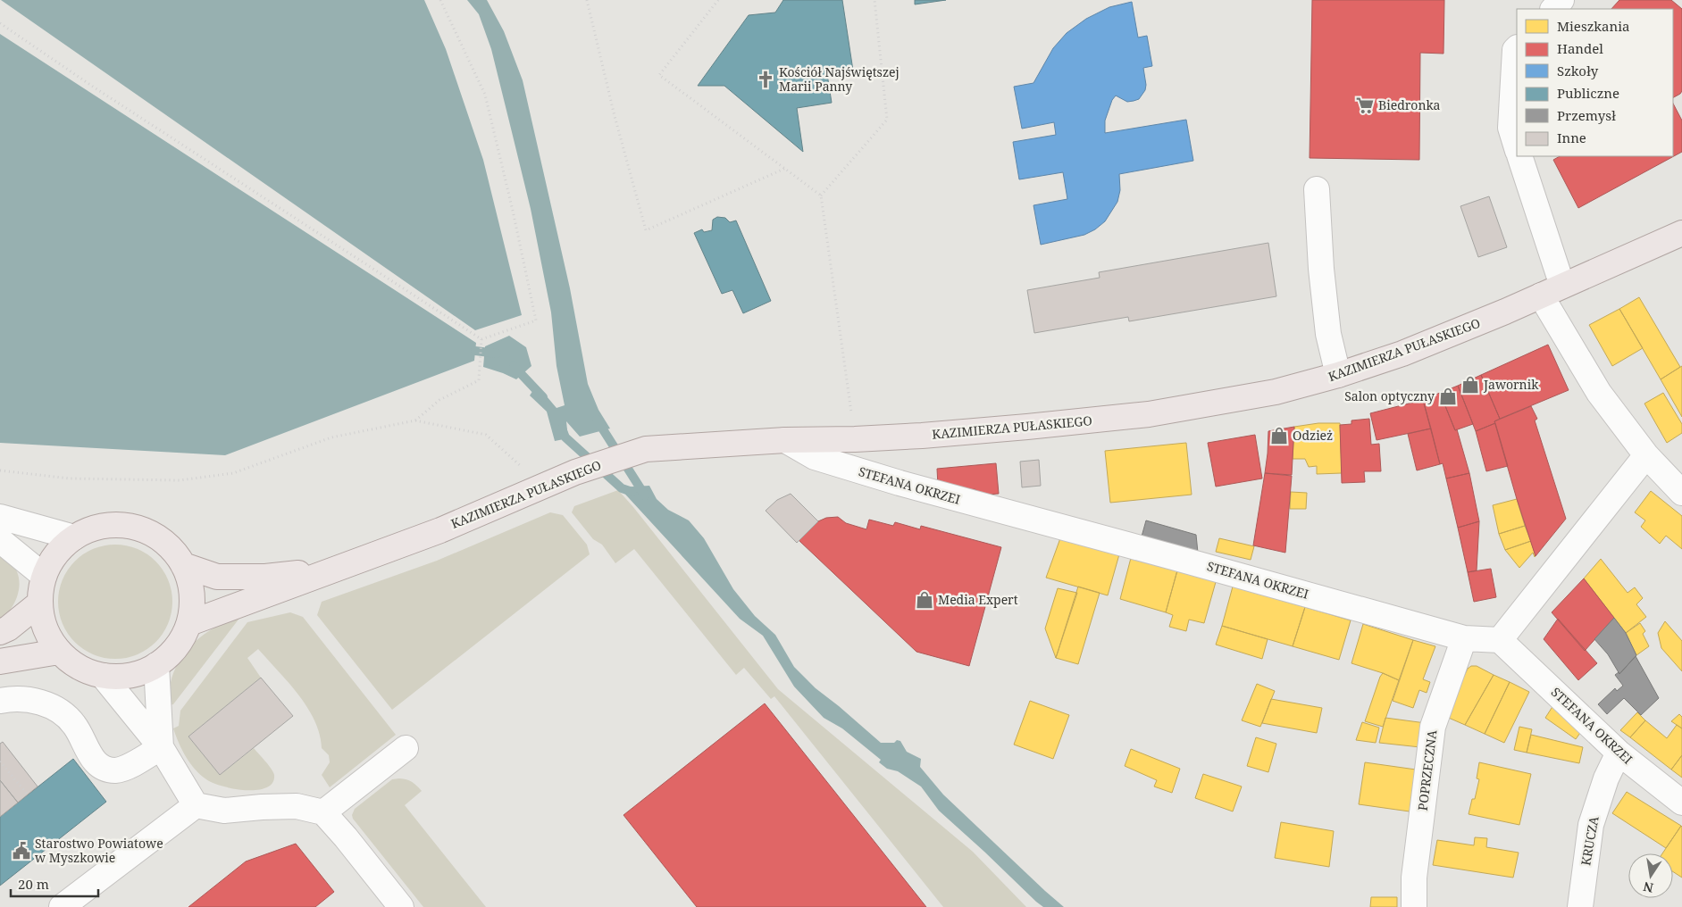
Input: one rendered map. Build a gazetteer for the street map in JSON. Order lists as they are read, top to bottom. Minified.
{"streets":{"main road":["KAZIMIERZA PUŁASKIEGO"],"street":["STEFANA OKRZEI","POPRZECZNA","KRUCZA"]},"crossings":[["KAZIMIERZA PUŁASKIEGO","STEFANA OKRZEI"],["STEFANA OKRZEI","POPRZECZNA"],["STEFANA OKRZEI","KRUCZA"]],"places":{"church":["Kościół Najświętszej Marii Panny"],"supermarket":["Biedronka"],"shop":["Jawornik","Salon optyczny","Odzież","Media Expert"],"public building":["Starostwo Powiatowe w Myszkowie"]},"legend":["Mieszkania","Handel","Szkoły","Publiczne","Przemysł","Inne"],"scale_bar":"20 m","north":"bottom"}
